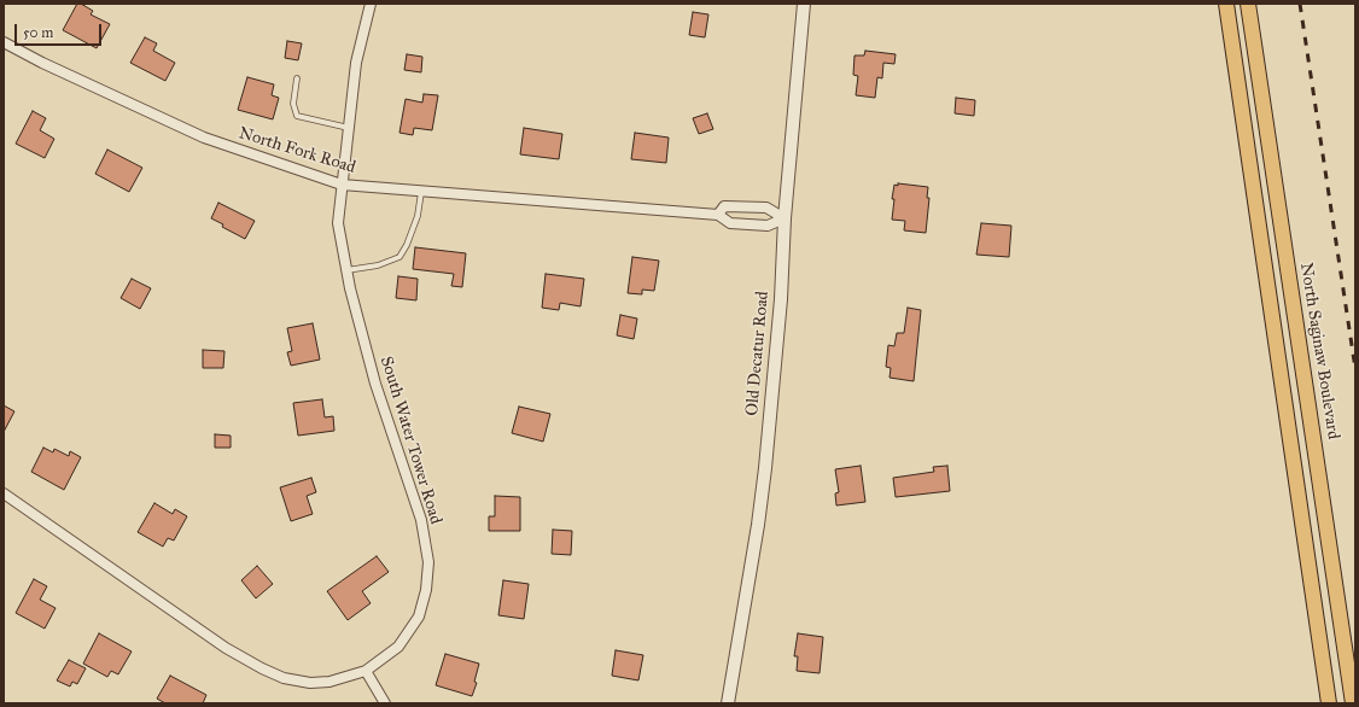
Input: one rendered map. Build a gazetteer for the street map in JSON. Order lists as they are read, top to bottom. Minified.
{"streets":{"main road":["North Saginaw Boulevard"],"street":["North Fork Road","Old Decatur Road","South Water Tower Road"]},"crossings":[["North Fork Road","Old Decatur Road"],["North Fork Road","South Water Tower Road"]],"scale_bar":"50 m"}
